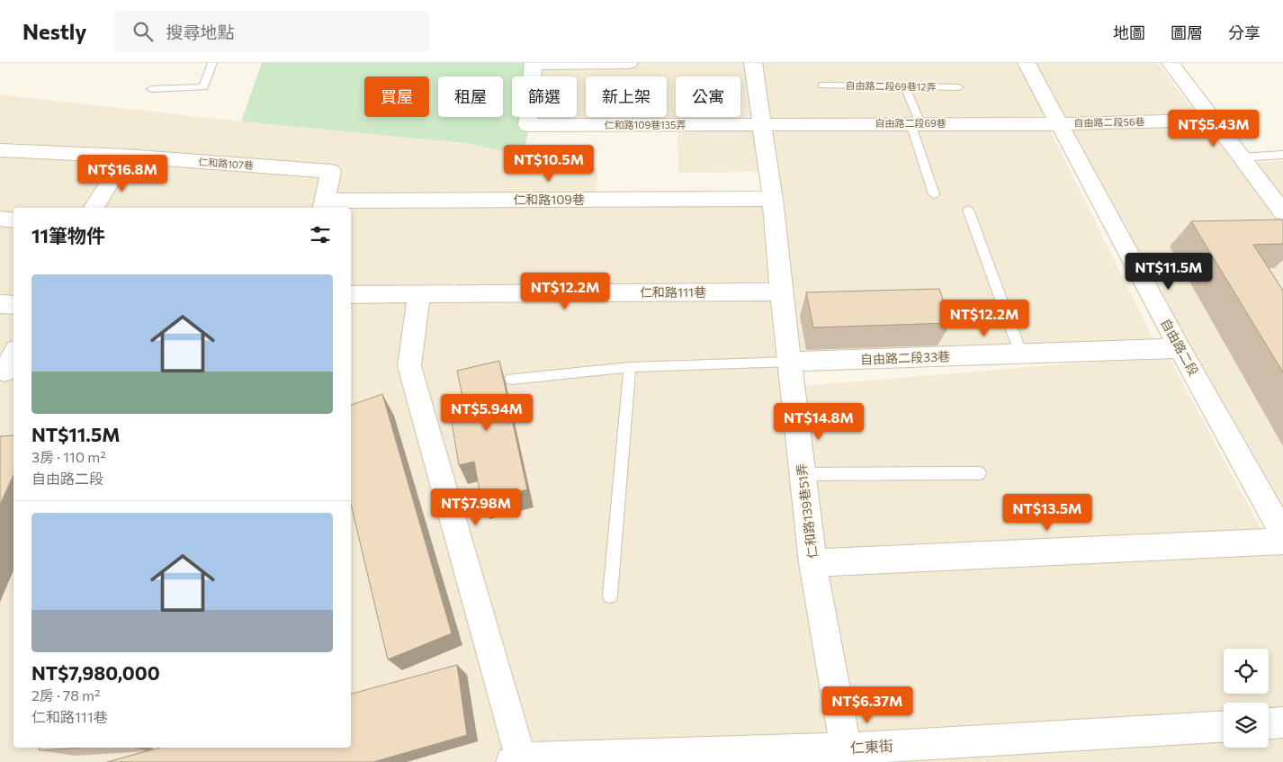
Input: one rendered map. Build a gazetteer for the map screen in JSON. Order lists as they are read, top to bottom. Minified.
{"streets":{"street":["自由路二段56巷","自由路二段69巷","仁和路109巷135弄","仁和路107巷","仁和路109巷","仁和路111巷","自由路二段","自由路二段33巷","仁和路139巷51弄","仁東街"],"lane":["自由路二段69巷12弄"]},"crossings":[["自由路二段56巷","自由路二段69巷"],["自由路二段56巷","自由路二段"],["自由路二段69巷","仁和路109巷135弄"],["自由路二段69巷","自由路二段"],["自由路二段69巷","仁和路139巷51弄"],["仁和路109巷135弄","仁和路139巷51弄"],["仁和路107巷","仁和路109巷"],["仁和路109巷","仁和路139巷51弄"],["仁和路111巷","仁和路139巷51弄"],["自由路二段","自由路二段33巷"],["自由路二段33巷","仁和路139巷51弄"],["仁和路139巷51弄","仁東街"]],"page":{"header":"Nestly","search":"搜尋地點","nav":["地圖","圖層","分享"],"chip":["買屋","租屋","篩選","新上架","公寓"],"price":["NT$5.43M","NT$10.5M","NT$16.8M","NT$11.5M","NT$12.2M","NT$12.2M","NT$5.94M","NT$14.8M","NT$7.98M","NT$13.5M","NT$6.37M"],"heading":"11筆物件","list":[{"name":"NT$11.5M","note":"3房 · 110 m² · 自由路二段"},{"name":"NT$7,980,000","note":"2房 · 78 m² · 仁和路111巷"}]}}
